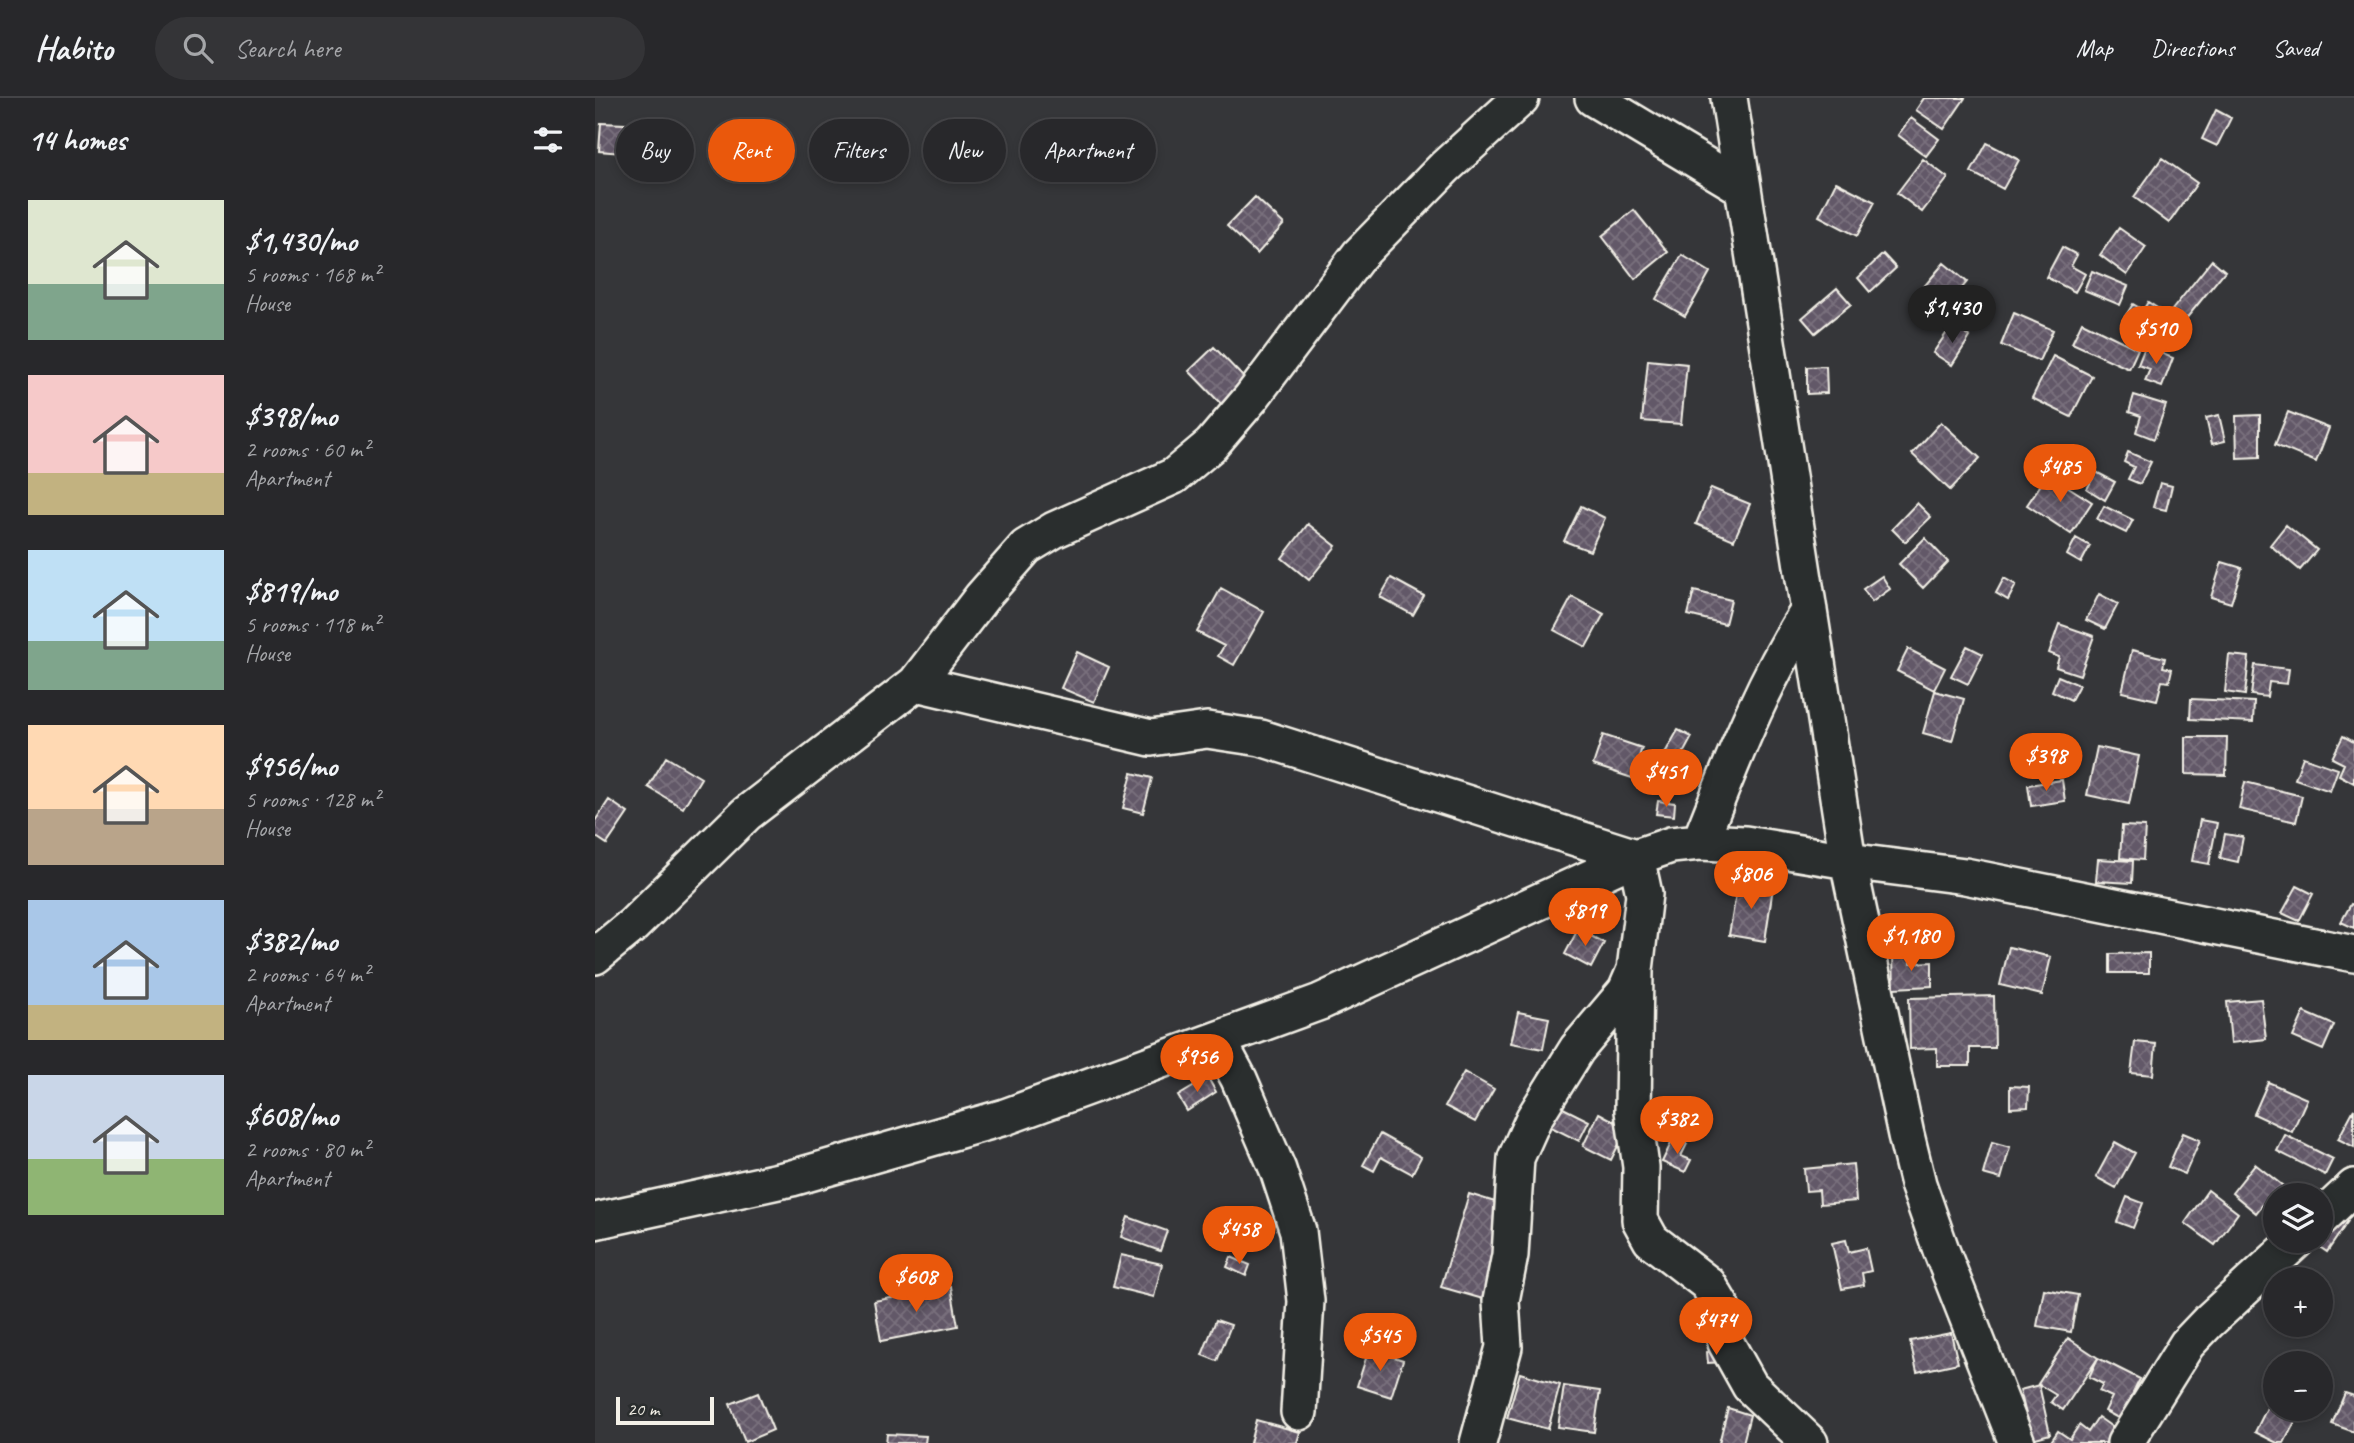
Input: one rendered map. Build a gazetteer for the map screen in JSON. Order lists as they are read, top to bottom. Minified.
{"scale_bar":"20 m","page":{"header":"Habito","search":"Search here","nav":["Map","Directions","Saved"],"heading":"14 homes","chip":["Buy","Rent","Filters","New","Apartment"],"list":[{"name":"$1,430/mo","note":"5 rooms · 168 m² · House"},{"name":"$398/mo","note":"2 rooms · 60 m² · Apartment"},{"name":"$819/mo","note":"5 rooms · 118 m² · House"},{"name":"$956/mo","note":"5 rooms · 128 m² · House"},{"name":"$382/mo","note":"2 rooms · 64 m² · Apartment"},{"name":"$608/mo","note":"2 rooms · 80 m² · Apartment"}],"price":["$1,430","$510","$485","$398","$451","$806","$819","$1,180","$956","$382","$458","$608","$474","$545"],"map_buttons":["+","−"],"scale":"20 m"}}
